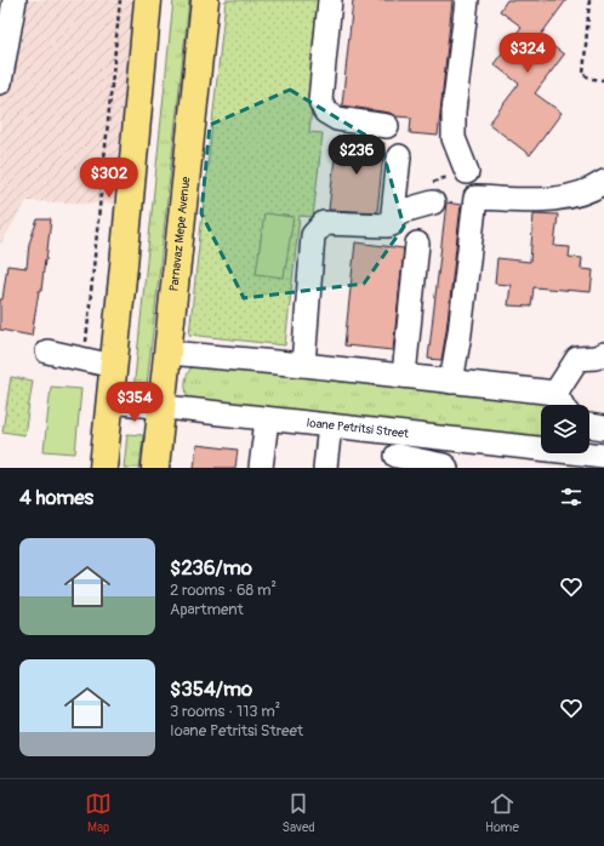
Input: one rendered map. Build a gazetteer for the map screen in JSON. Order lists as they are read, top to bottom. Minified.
{"streets":{"main road":["Parnavaz Mepe Avenue"],"street":["Ioane Petritsi Street"]},"crossings":[["Parnavaz Mepe Avenue","Ioane Petritsi Street"]],"page":{"price":["$324","$236","$302","$354"],"heading":"4 homes","list":[{"name":"$236/mo","note":"2 rooms · 68 m² · Apartment"},{"name":"$354/mo","note":"3 rooms · 113 m² · Ioane Petritsi Street"}],"tabs":["Map","Saved","Home"]}}
